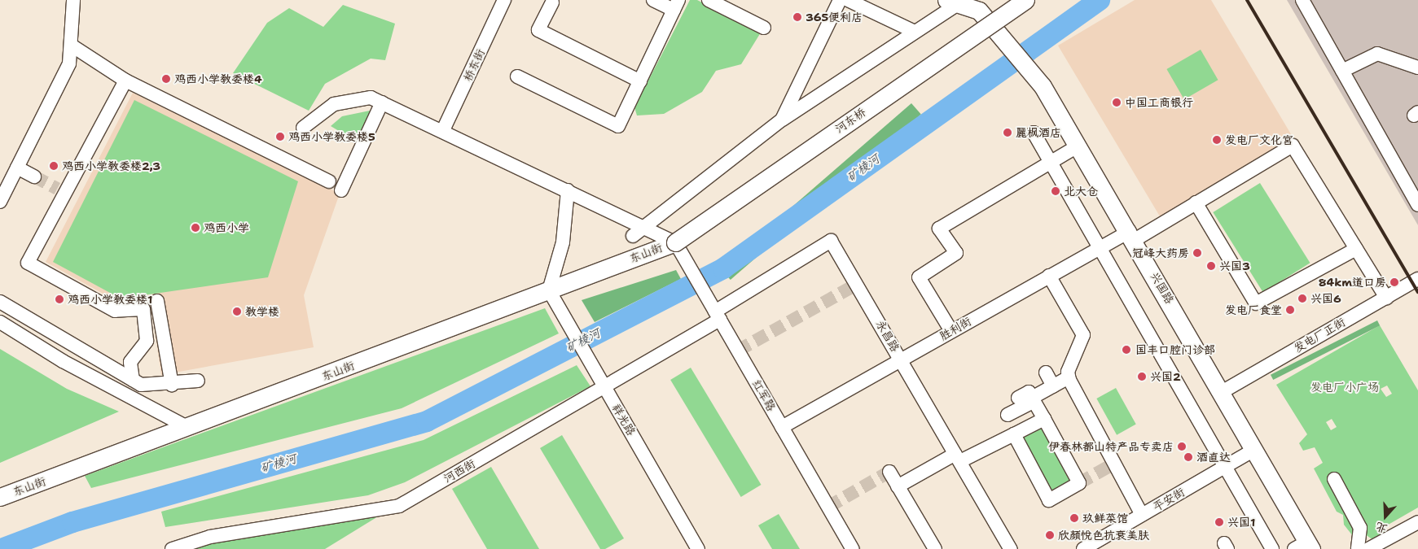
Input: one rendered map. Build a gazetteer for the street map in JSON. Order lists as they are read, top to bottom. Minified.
{"streets":{"main road":["河东桥","东山街","兴国路"],"street":["桥东街","胜利街","发电厂正街","永昌路","红军路","祥光路","河西街","平安街"]},"crossings":[["河东桥","东山街"],["河东桥","红军路"],["东山街","红军路"],["东山街","祥光路"],["兴国路","胜利街"],["兴国路","发电厂正街"],["兴国路","平安街"],["胜利街","永昌路"],["胜利街","红军路"],["永昌路","红军路"],["永昌路","河西街"],["红军路","河西街"],["祥光路","河西街"]],"water":["矿棱河"],"parks":["发电厂小广场"],"places":["365便利店","鸡西小学教委楼4","中国工商银行","麗枫酒店","鸡西小学教委楼5","发电厂文化宫","鸡西小学教委楼2,3","北大仓","鸡西小学","冠峰大药房","兴国3","84km道口房","兴国6","鸡西小学教委楼1","发电厂食堂","教学楼","国丰口腔门诊部","兴国2","伊春林都山特产品专卖店","酒直达","玖鲜菜馆","兴国1","欣颜悦色抗衰美肤"],"north":"bottom"}
